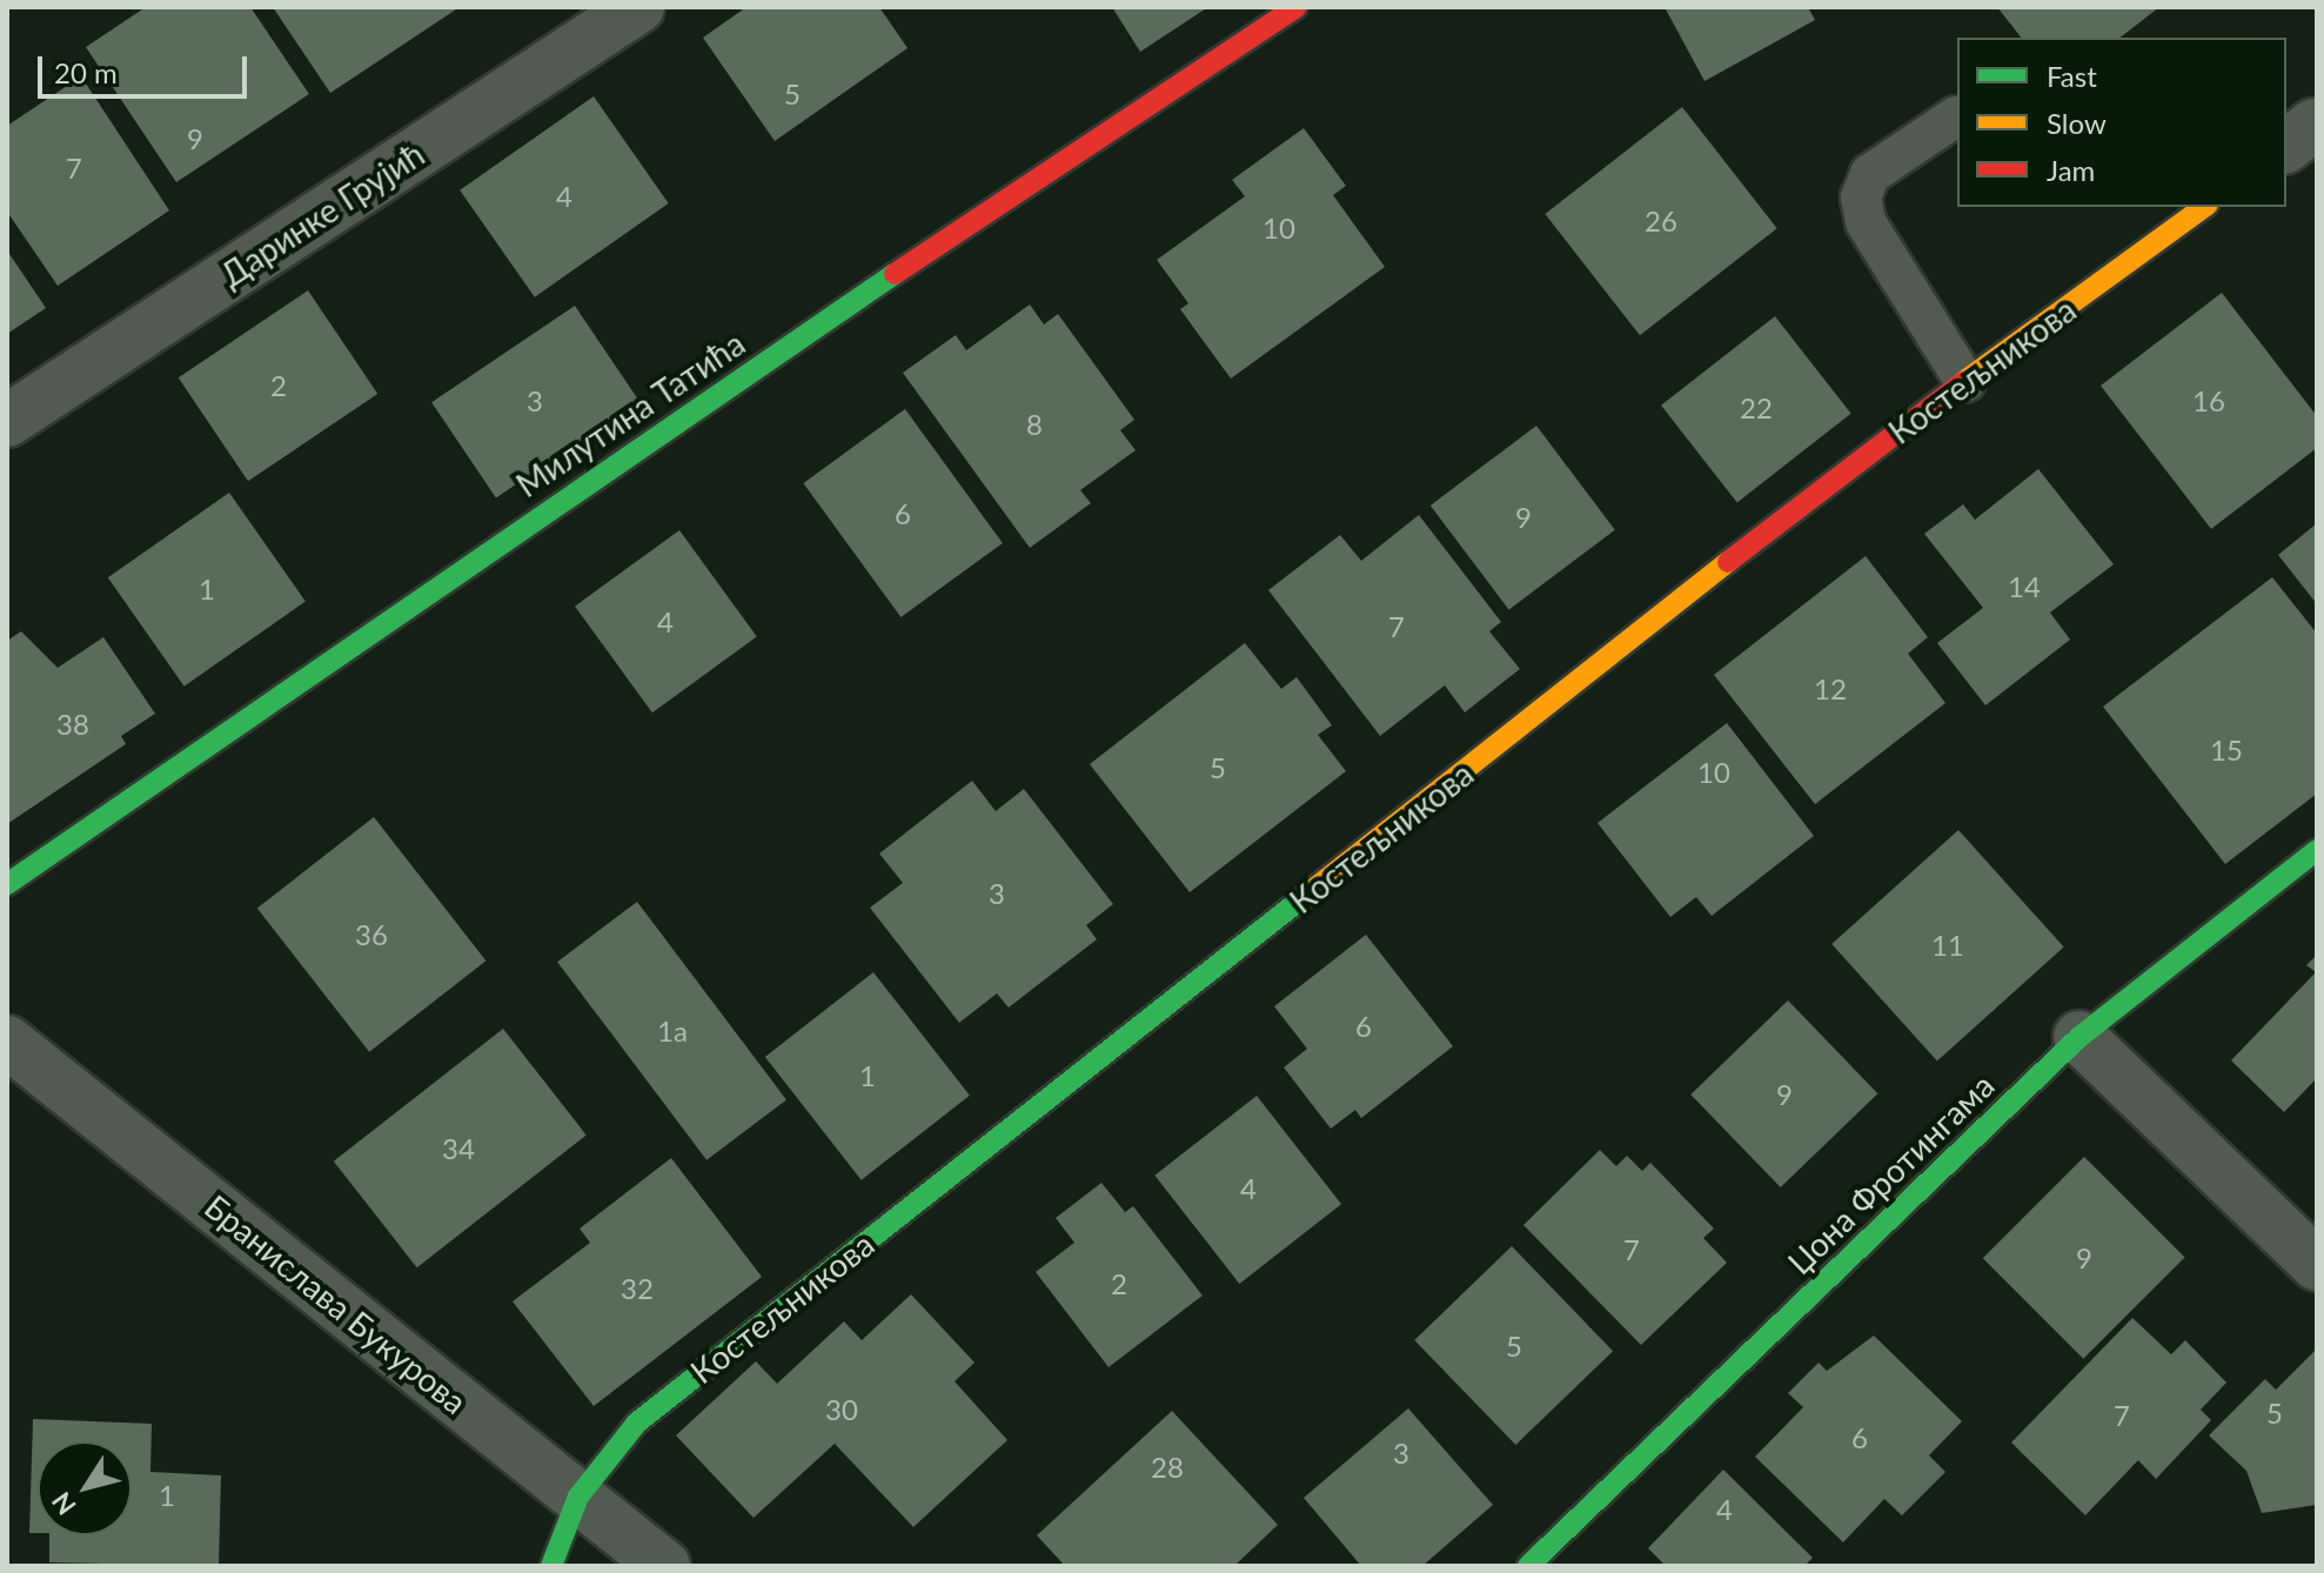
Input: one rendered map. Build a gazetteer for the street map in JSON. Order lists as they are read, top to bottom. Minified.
{"streets":{"street":["Даринке Грујић","Костељникова","Милутина Татића","Џона Фротингама","Бранислава Букурова"]},"crossings":[["Костељникова","Бранислава Букурова"]],"house_numbers":["5","9","7","4","26","10","2","3","16","22","8","6","9","14","1","4","7","12","38","15","5","10","3","36","11","6","1a","1","9","34","4","7","9","2","32","5","30","5","7","6","3","28","1","4"],"legend":["Fast","Slow","Jam"],"scale_bar":"20 m","north":"bottom left"}
